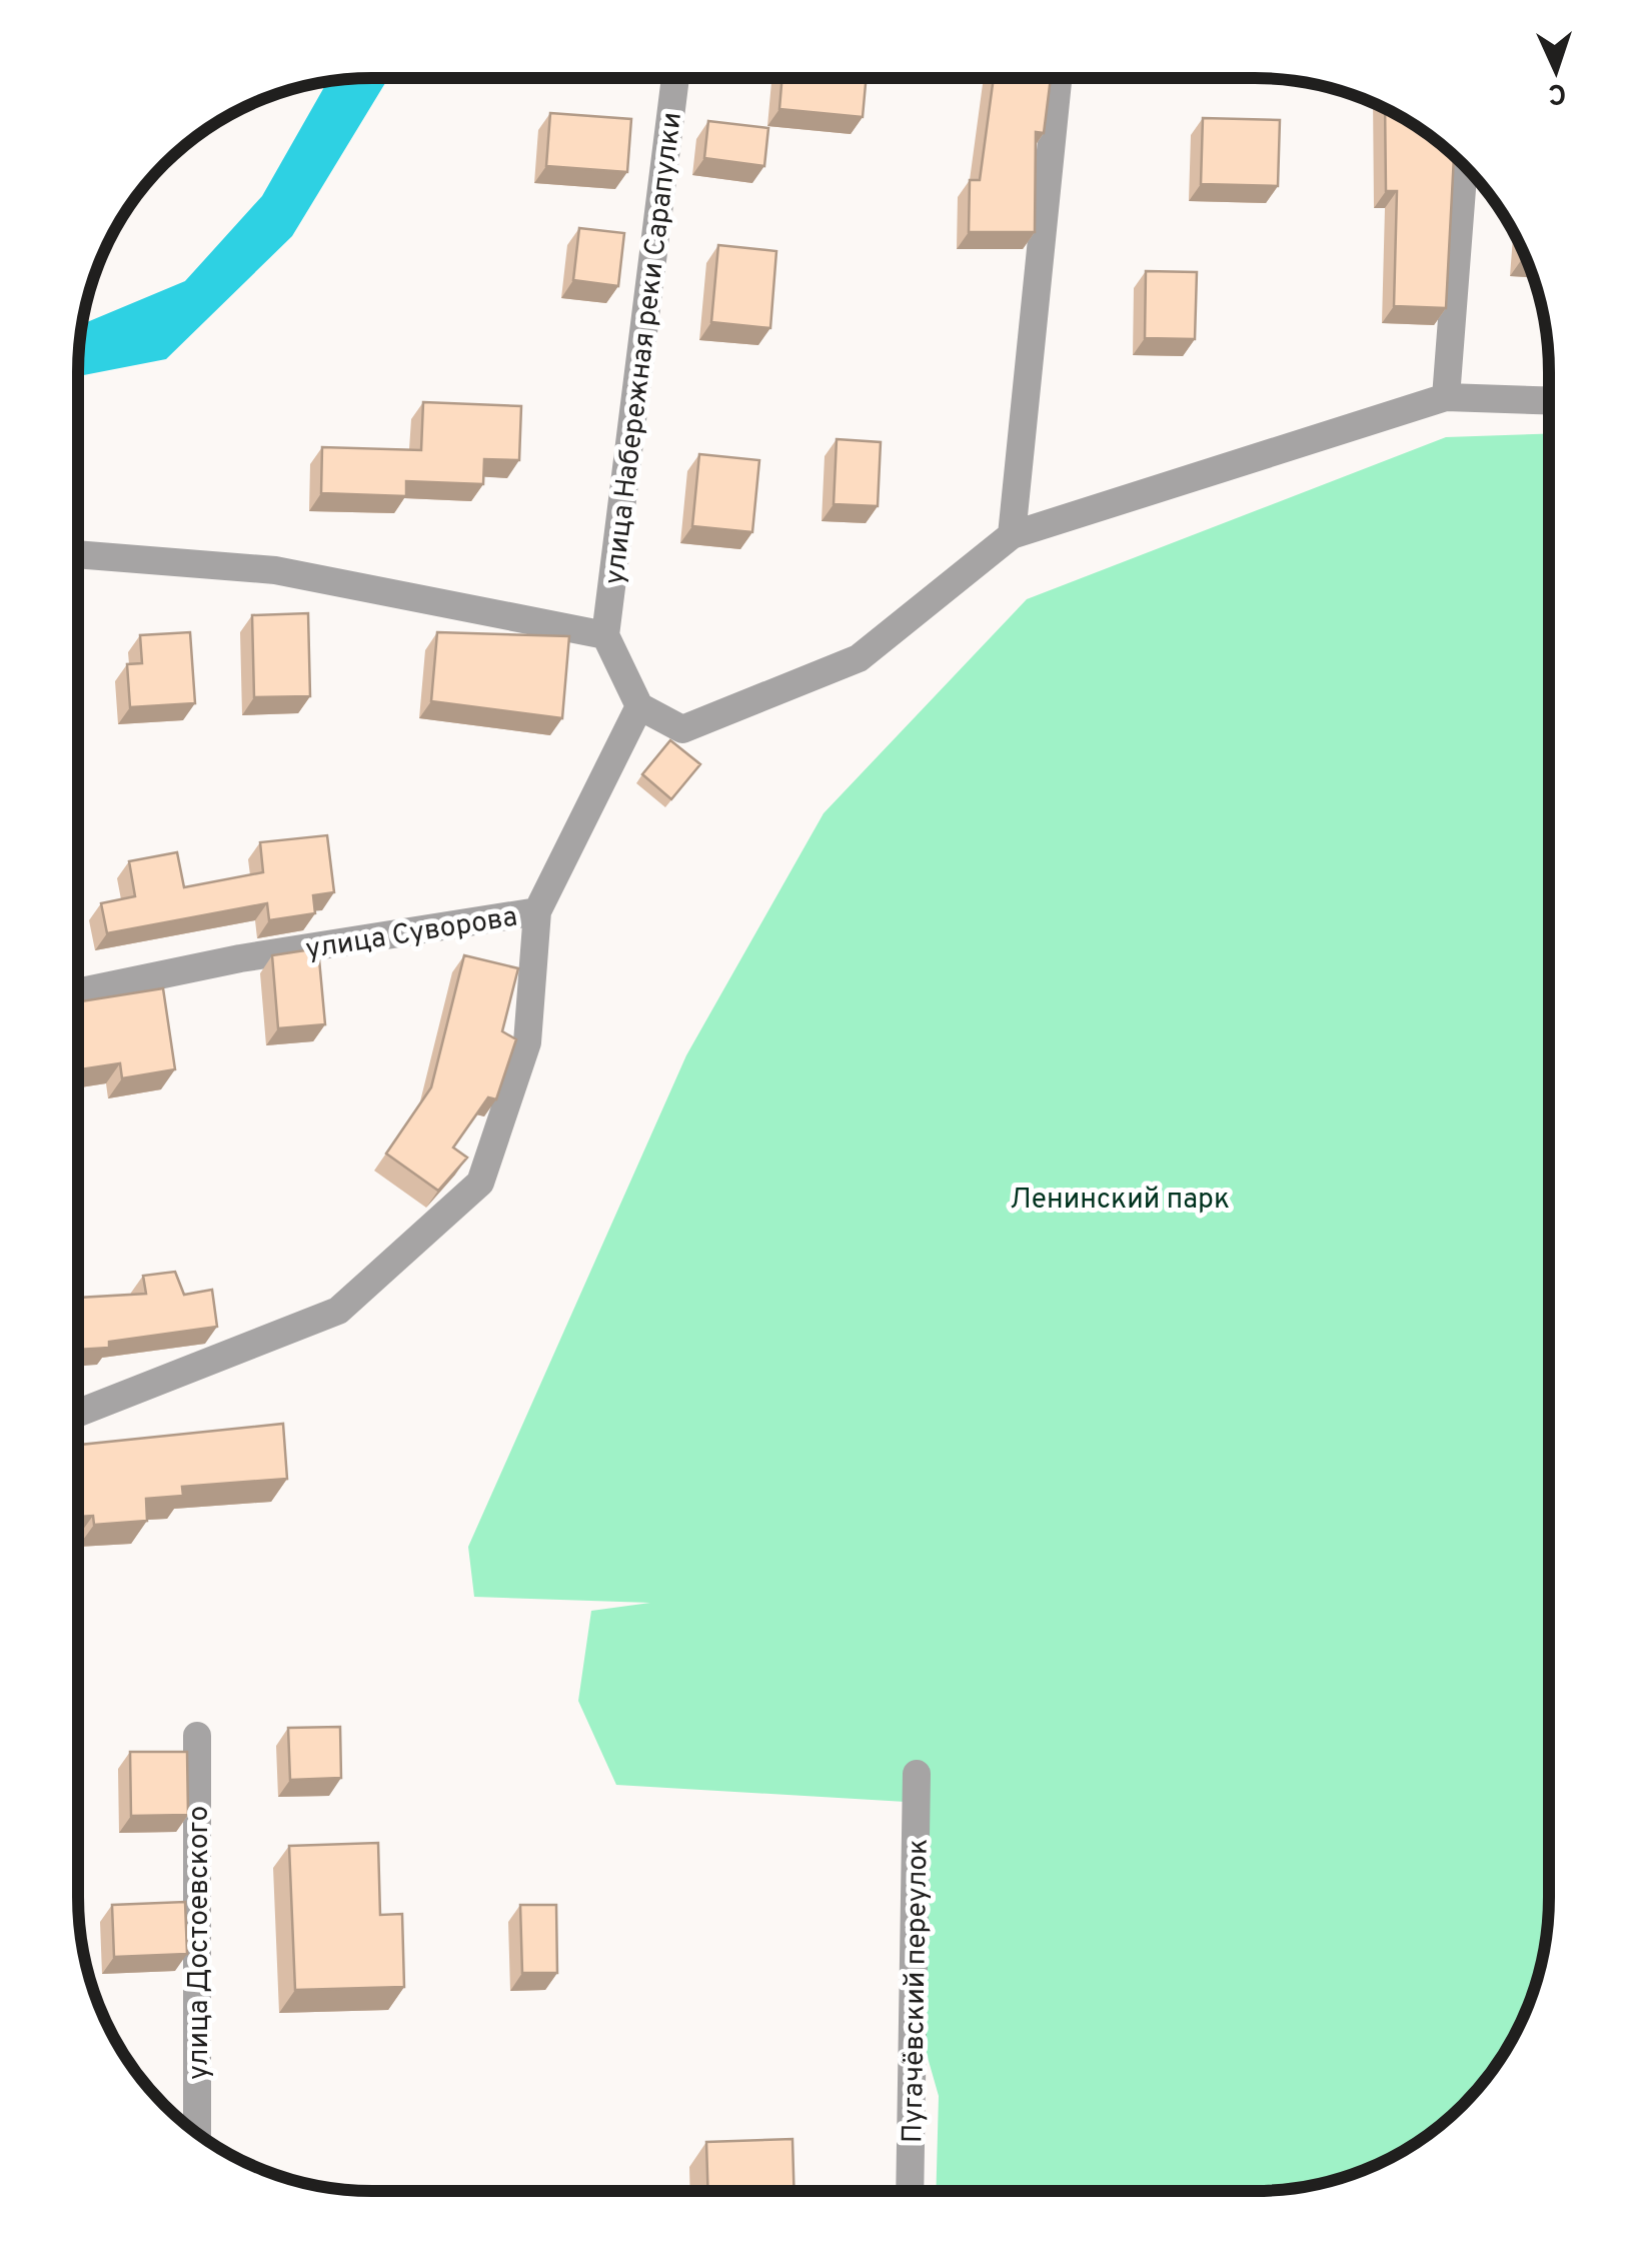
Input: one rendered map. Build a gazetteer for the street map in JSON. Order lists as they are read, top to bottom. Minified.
{"streets":{"street":["улица Набережная реки Сарапулки","улица Суворова","улица Достоевского","Пугачёвский переулок"]},"parks":["Ленинский парк"],"north":"bottom"}
